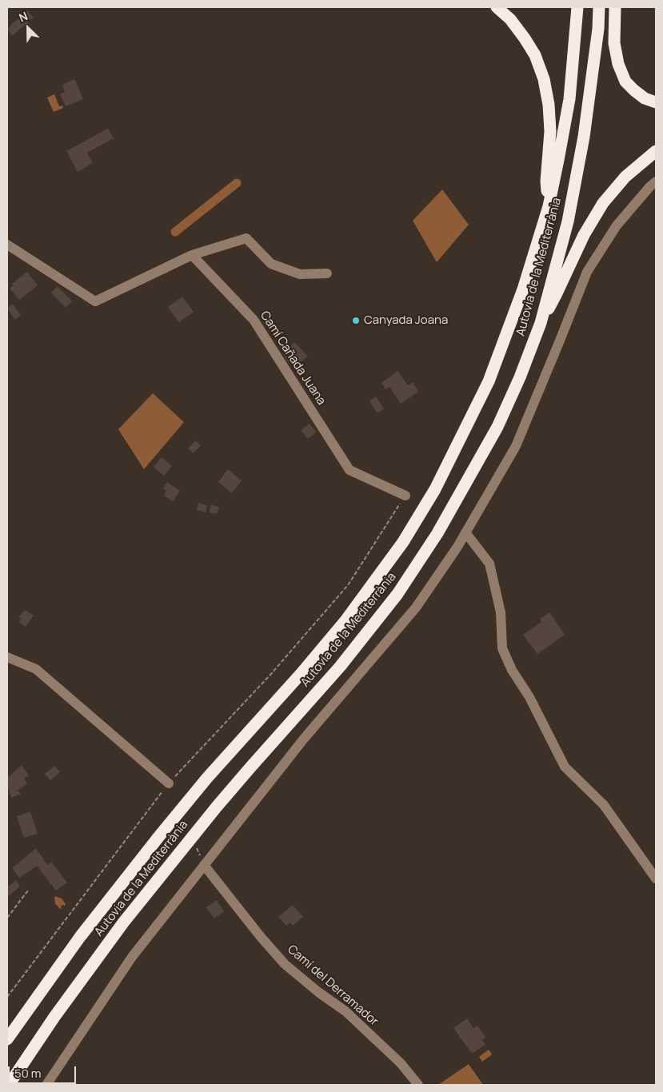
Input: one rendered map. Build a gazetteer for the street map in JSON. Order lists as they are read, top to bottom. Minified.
{"streets":{"highway":["Autovia de la Mediterrània"],"street":["Camí Cañada Juana","Camí del Derramador"]},"places":["Canyada Joana"],"scale_bar":"50 m","north":"top left"}
